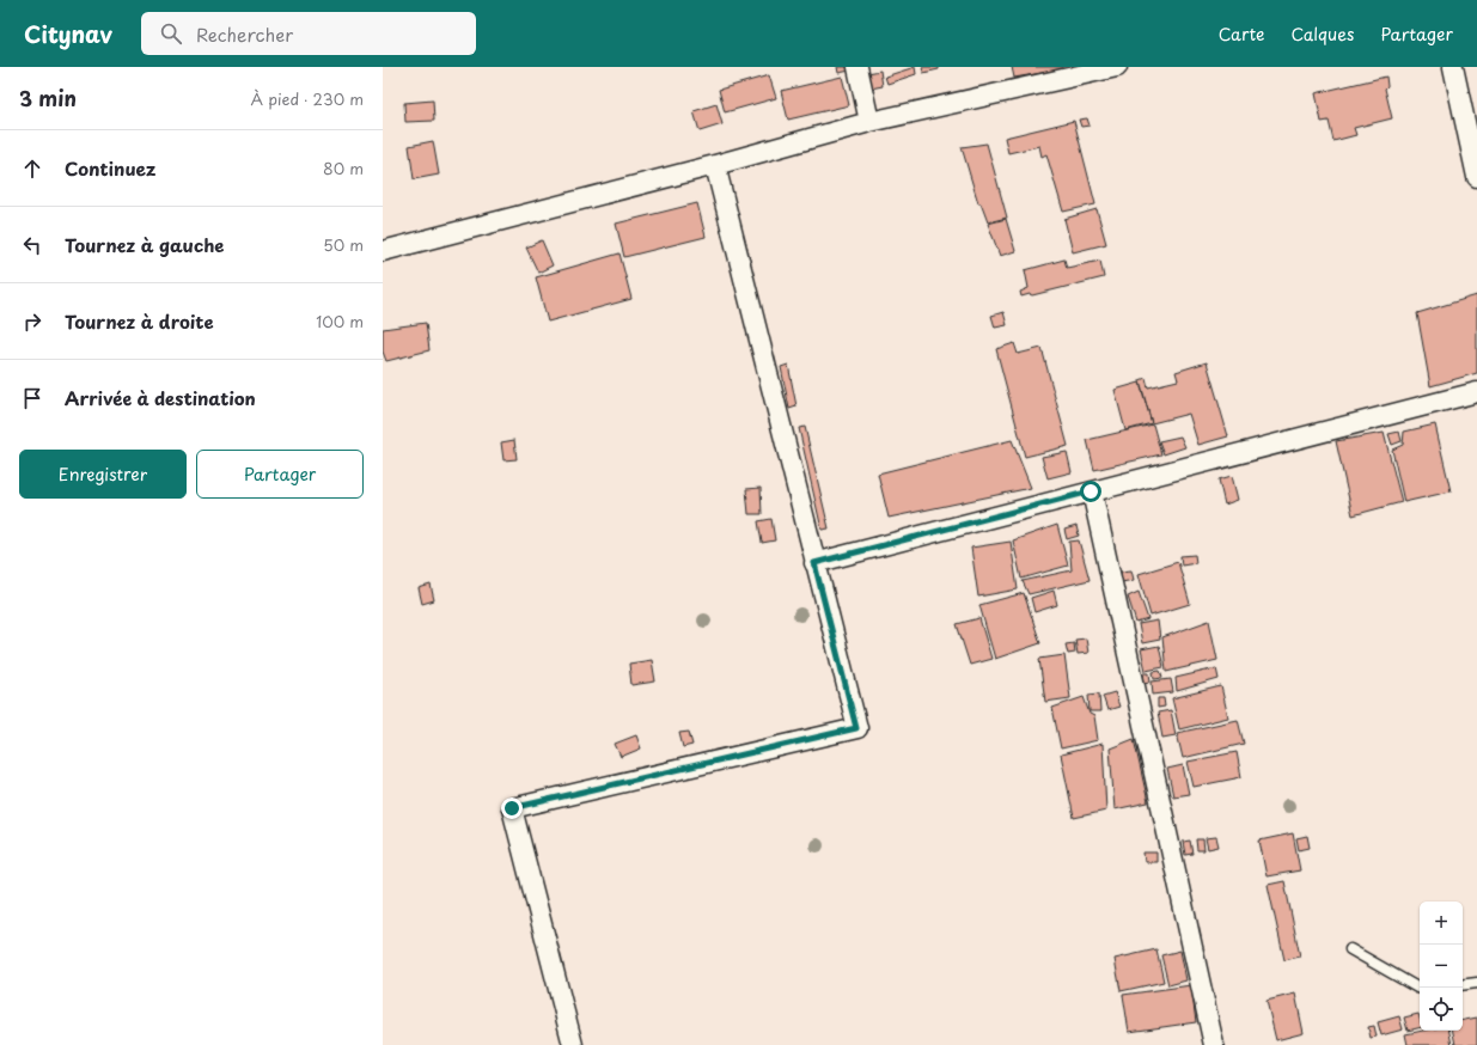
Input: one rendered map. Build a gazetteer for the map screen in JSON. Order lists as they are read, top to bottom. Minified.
{"page":{"header":"Citynav","search":"Rechercher","nav":["Carte","Calques","Partager"],"heading":["3 min","À pied · 230 m"],"list":[["Continuez","80 m"],["Tournez à gauche","50 m"],["Tournez à droite","100 m"],"Arrivée à destination"],"buttons":["Enregistrer","Partager"],"map_buttons":["+","−"]}}
